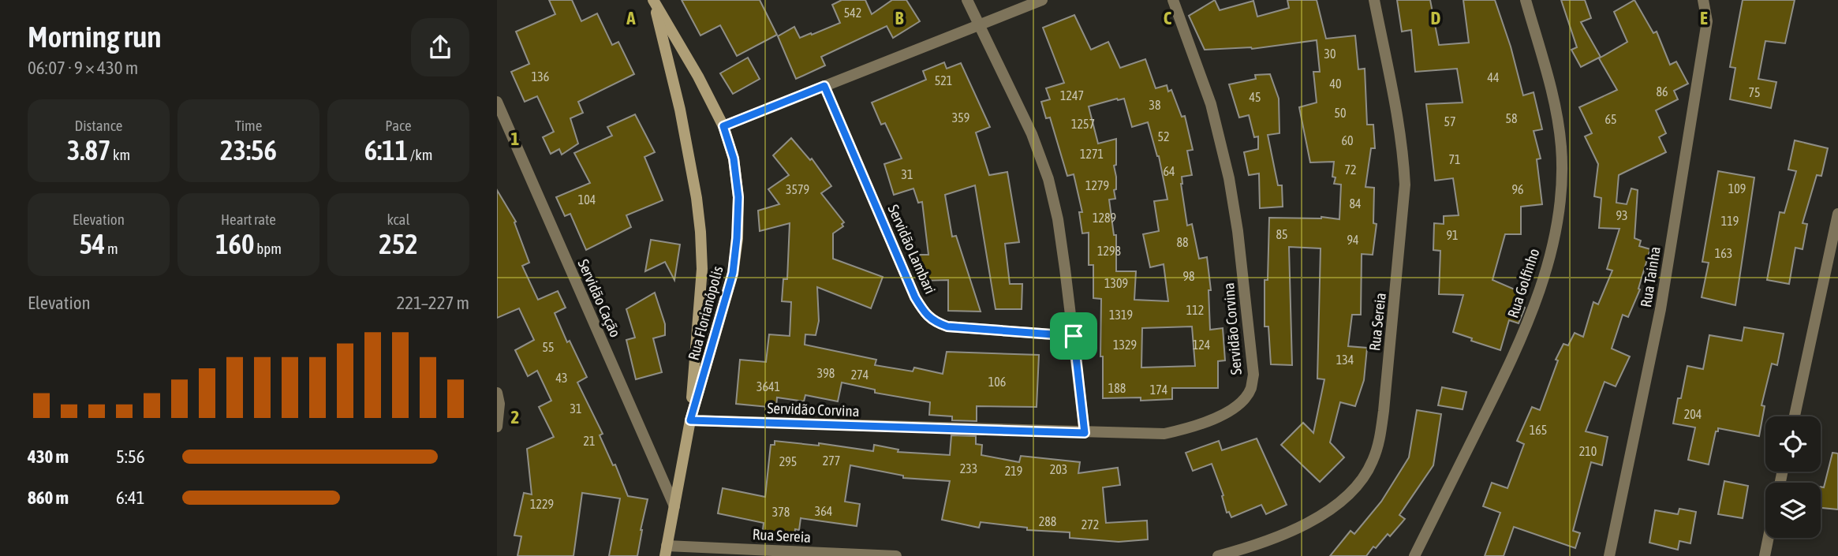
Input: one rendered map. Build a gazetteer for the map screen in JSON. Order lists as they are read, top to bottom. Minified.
{"streets":{"street":["Servidão Lambari","Rua Tainha","Rua Golfinho","Servidão Cação","Rua Florianópolis","Rua Sereia","Servidão Corvina"]},"crossings":[["Servidão Cação","Rua Florianópolis"],["Rua Florianópolis","Rua Sereia"],["Rua Florianópolis","Servidão Corvina"]],"house_numbers":["542","30","136","44","521","40","86","75","1247","45","38","50","359","58","65","57","1257","52","60","1271","71","72","64","31","1279","109","3579","96","104","84","93","1289","119","85","91","94","88","1298","163","98","1309","112","1319","1329","124","55","134","398","274","43","106","3641","188","174","31","204","165","21","210","277","295","233","203","219","1229","364","378","288","272"],"page":{"heading":["Morning run","06:07 · 9 × 430 m"],"stats":[["Distance","3.87 km"],["Time","23:56"],["Pace","6:11 /km"],["Elevation","54 m"],["Heart rate","160 bpm"],["kcal","252"]],"chart":["Elevation","221–227 m"],"list":[{"name":"430 m","note":"5:56"},{"name":"860 m","note":"6:41"}]},"grid":{"columns":["A","B","C","D","E"],"rows":["1","2"]}}
